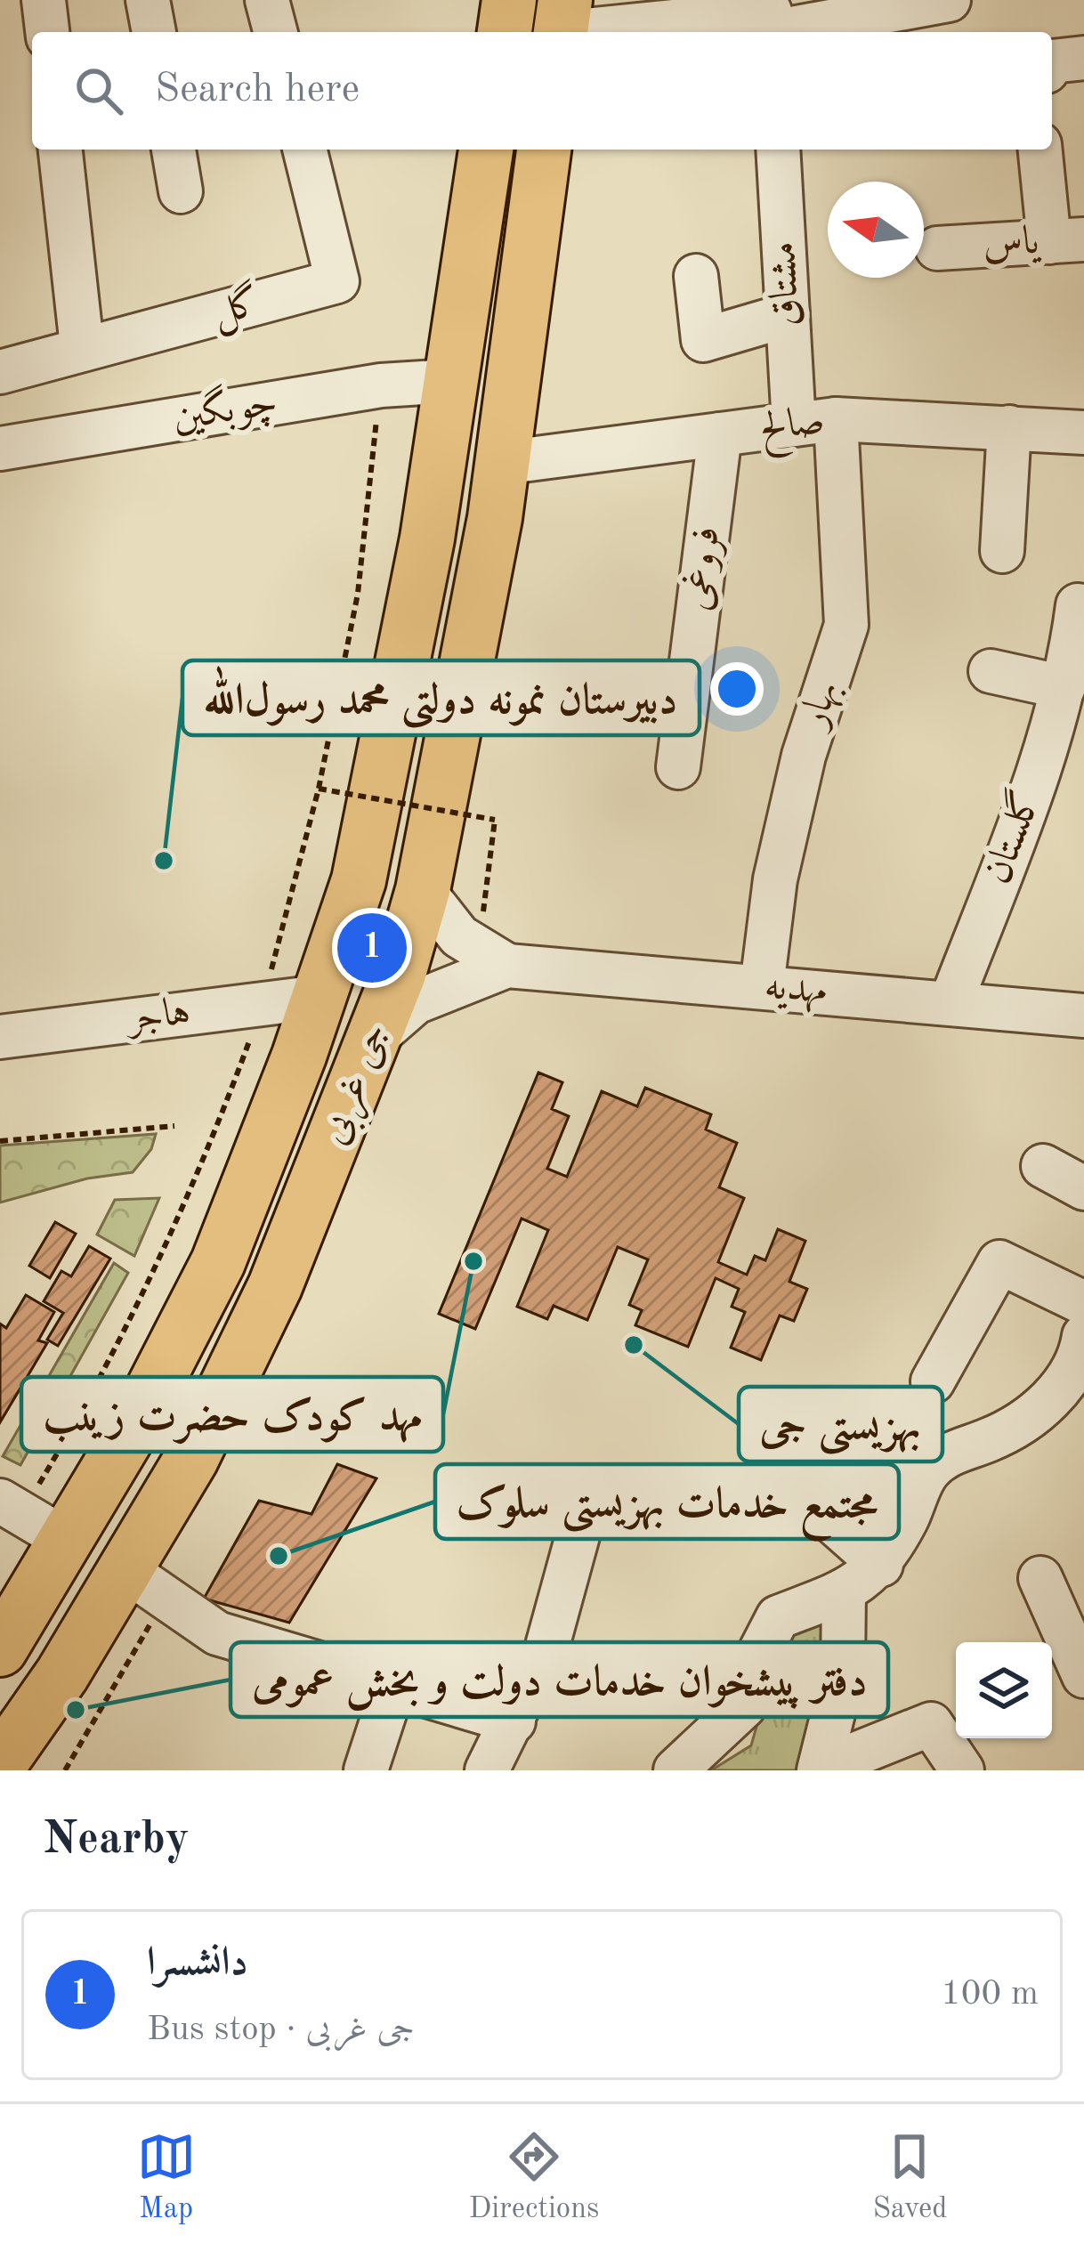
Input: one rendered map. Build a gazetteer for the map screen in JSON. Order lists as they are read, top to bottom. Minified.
{"streets":{"main road":["جی غربی"],"street":["یاس","مشتاق","گل","چوبگین","صالح","فروغی","بهار","گلستان","مهدیه","هاجر"]},"crossings":[["مشتاق","صالح"],["مشتاق","بهار"],["چوبگین","جی غربی"],["صالح","فروغی"],["صالح","بهار"],["صالح","جی غربی"],["بهار","مهدیه"],["گلستان","مهدیه"],["هاجر","جی غربی"]],"places":["دبیرستان نمونه دولتی محمد رسول‌الله","مهد کودک حضرت زینب","بهزیستی جی","مجتمع خدمات بهزیستی سلوک","دفتر پیشخوان خدمات دولت و بخش عمومی"],"north":"left","page":{"search":"Search here","pins":"1","heading":"Nearby","list":[{"mark":"1","name":"دانشسرا","note":"Bus stop · جی غربی","value":"100 m"}],"nav":["Map","Directions","Saved"]}}
